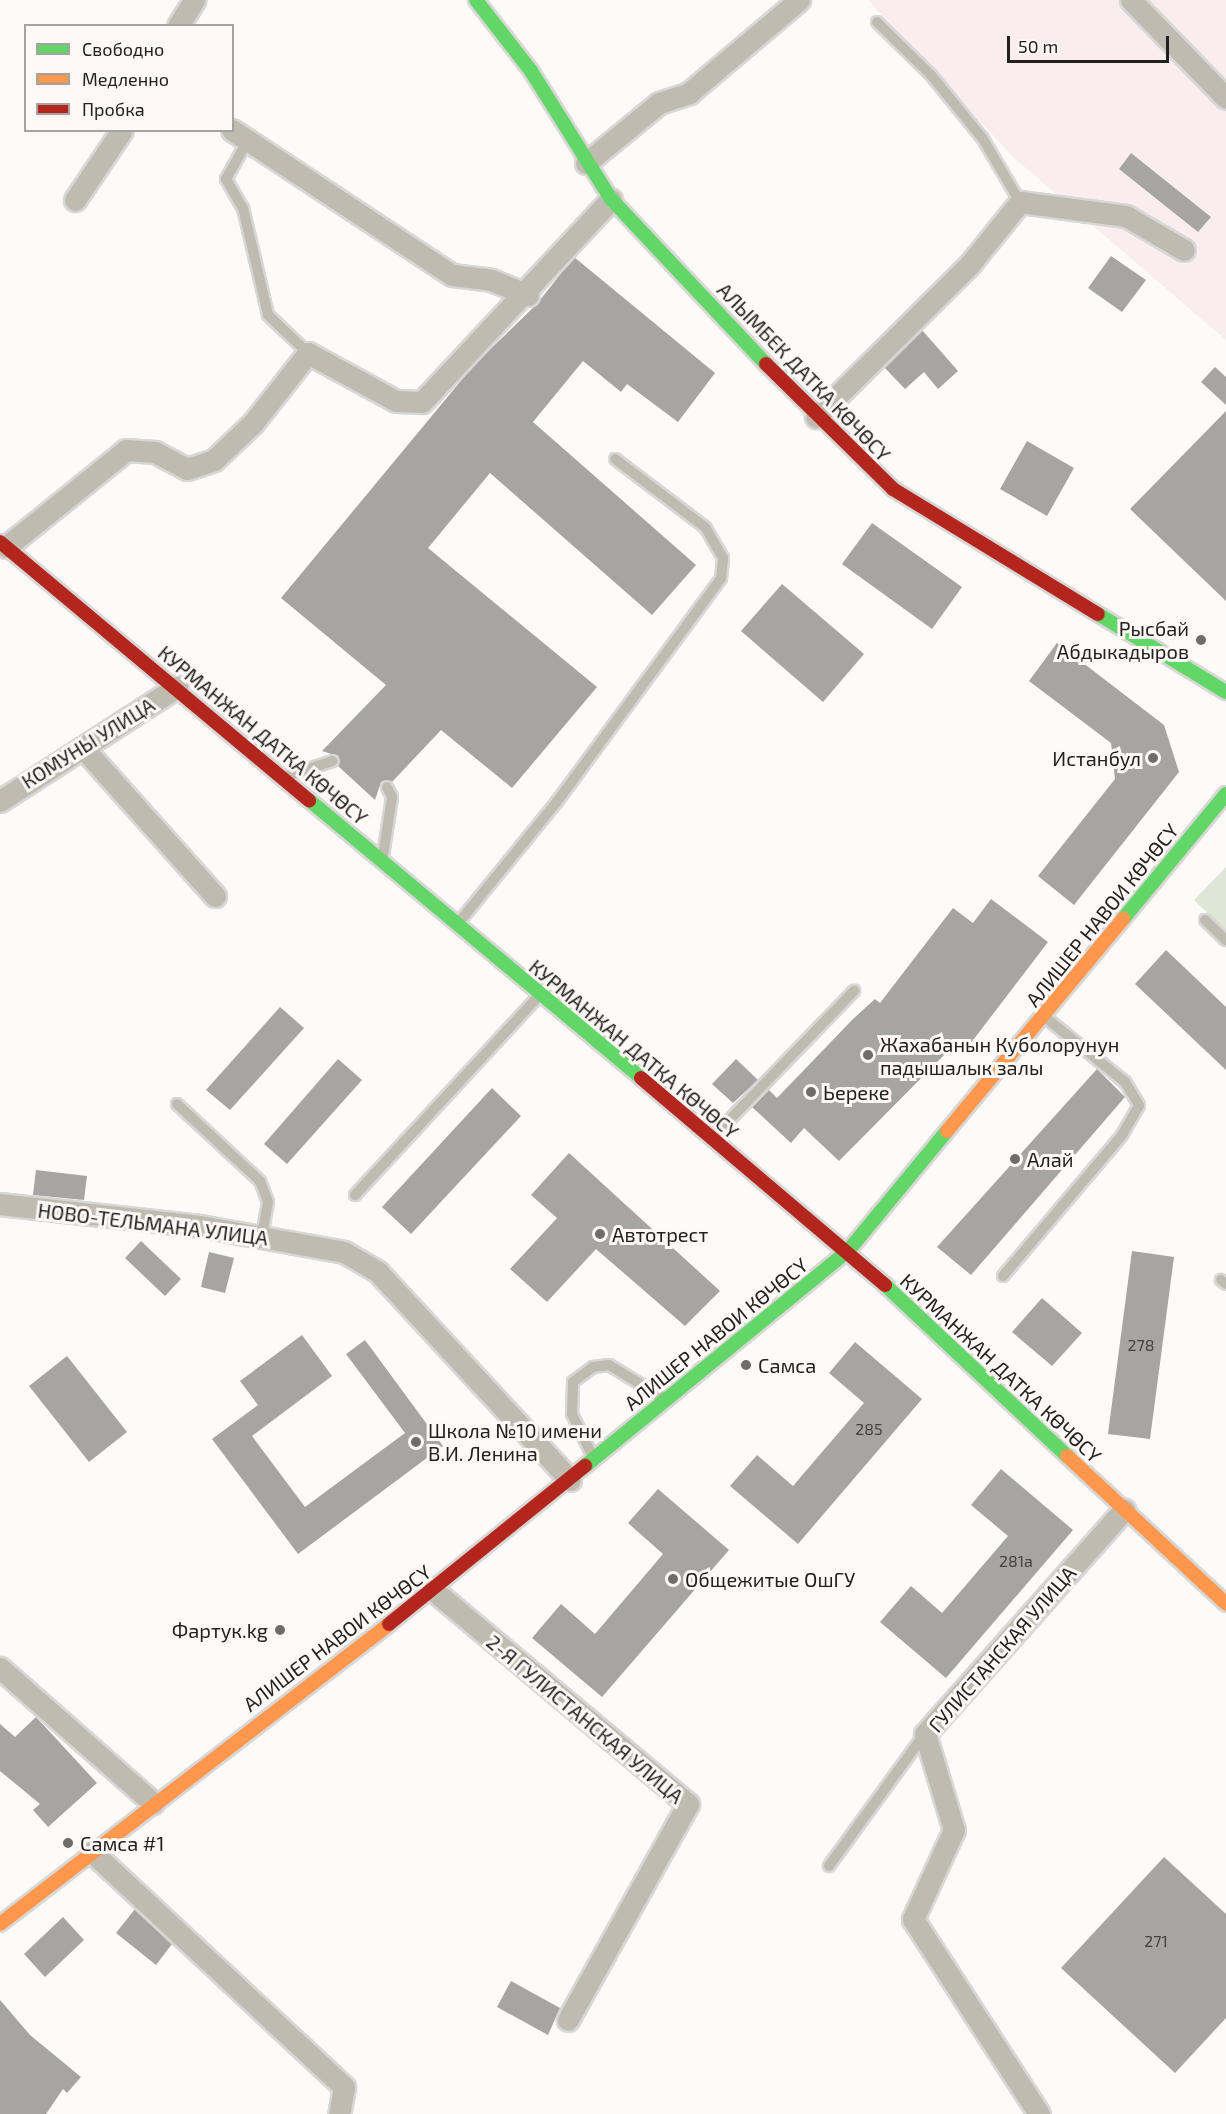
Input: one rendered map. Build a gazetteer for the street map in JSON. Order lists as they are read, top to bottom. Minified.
{"streets":{"main road":["АЛЫМБЕК ДАТКА КӨЧӨСҮ","КУРМАНЖАН ДАТКА КӨЧӨСҮ","АЛИШЕР НАВОИ КӨЧӨСҮ"],"street":["КОМУНЫ УЛИЦА","НОВО-ТЕЛЬМАНА УЛИЦА","ГУЛИСТАНСКАЯ УЛИЦА","2-Я ГУЛИСТАНСКАЯ УЛИЦА"]},"crossings":[["КУРМАНЖАН ДАТКА КӨЧӨСҮ","КОМУНЫ УЛИЦА"],["КУРМАНЖАН ДАТКА КӨЧӨСҮ","АЛИШЕР НАВОИ КӨЧӨСҮ"],["КУРМАНЖАН ДАТКА КӨЧӨСҮ","ГУЛИСТАНСКАЯ УЛИЦА"],["АЛИШЕР НАВОИ КӨЧӨСҮ","НОВО-ТЕЛЬМАНА УЛИЦА"],["АЛИШЕР НАВОИ КӨЧӨСҮ","2-Я ГУЛИСТАНСКАЯ УЛИЦА"]],"places":["Рысбай Абдыкадыров","Истанбул","Жахабанын Куболорунун падышалык залы","Ьереке","Алай","Автотрест","Самса","Школа №10 имени В.И. Ленина","Общежитые ОшГУ","Фартук.kg","Самса #1"],"house_numbers":["278","285","281а","271"],"legend":["Свободно","Медленно","Пробка"],"scale_bar":"50 m"}
